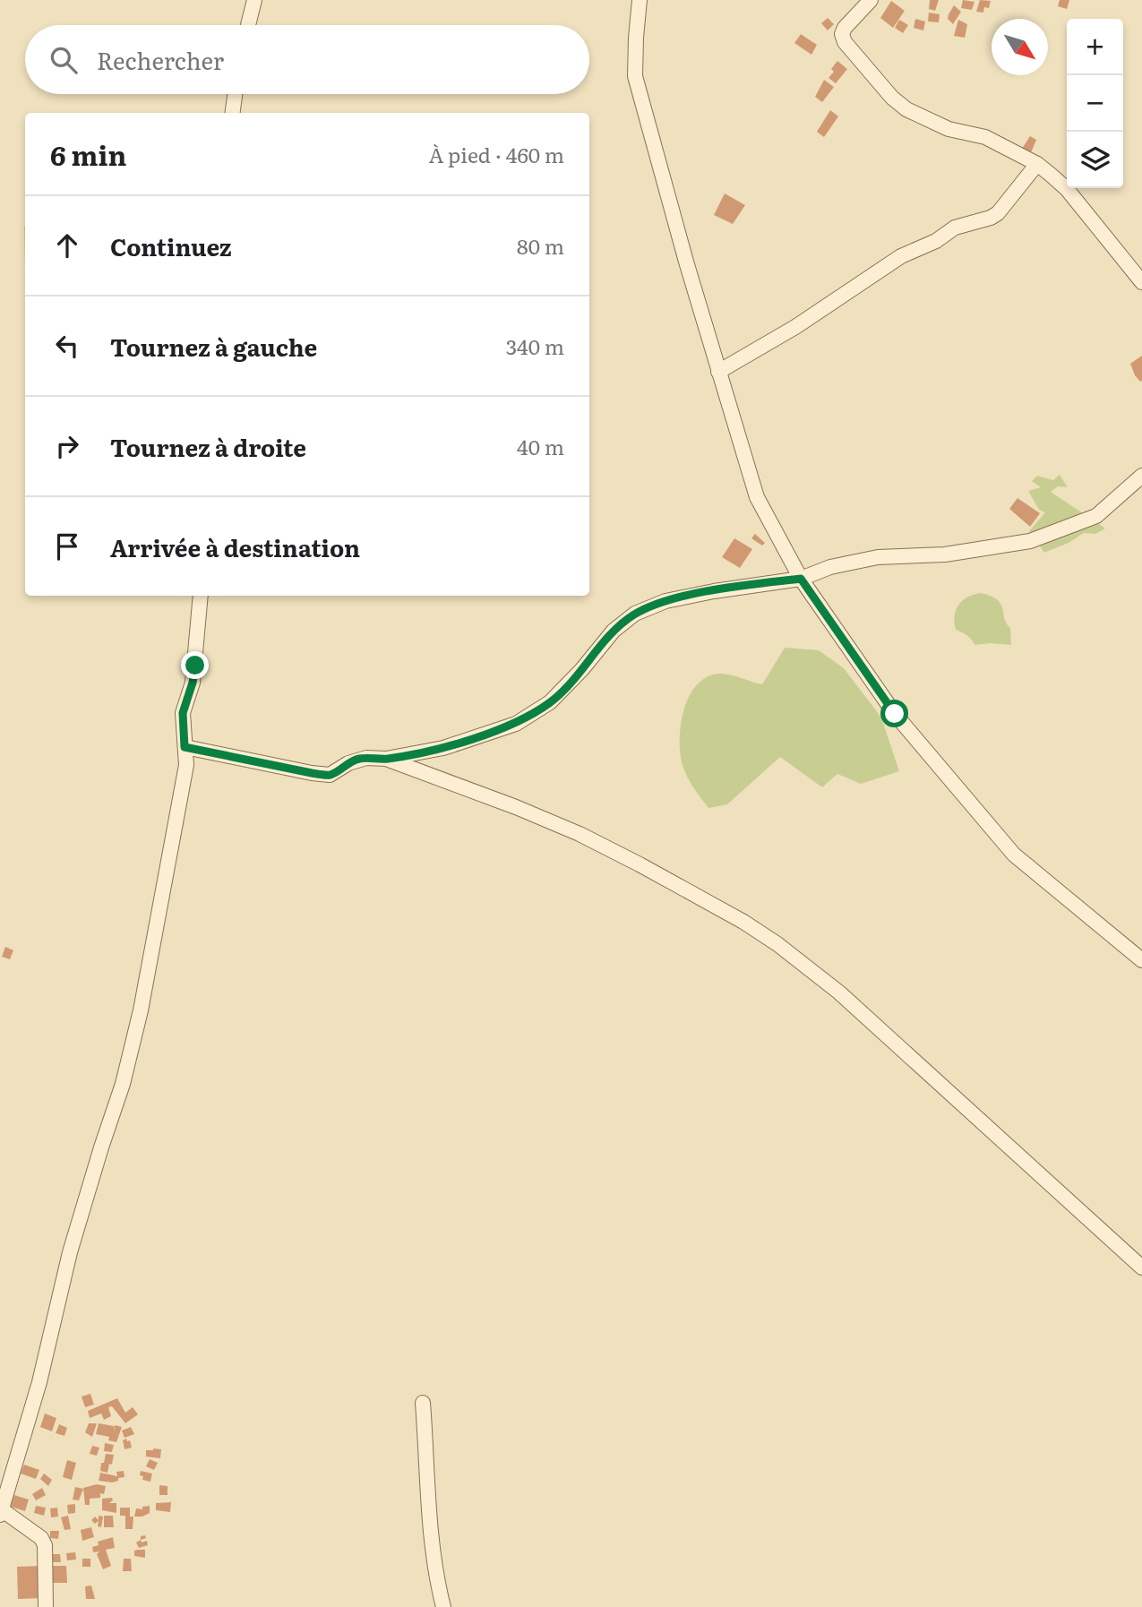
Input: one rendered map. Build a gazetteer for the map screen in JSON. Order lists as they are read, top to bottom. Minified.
{"north":"bottom right","page":{"map_buttons":["+","−"],"search":"Rechercher","heading":["6 min","À pied · 460 m"],"list":[["Continuez","80 m"],["Tournez à gauche","340 m"],["Tournez à droite","40 m"],"Arrivée à destination"]}}
